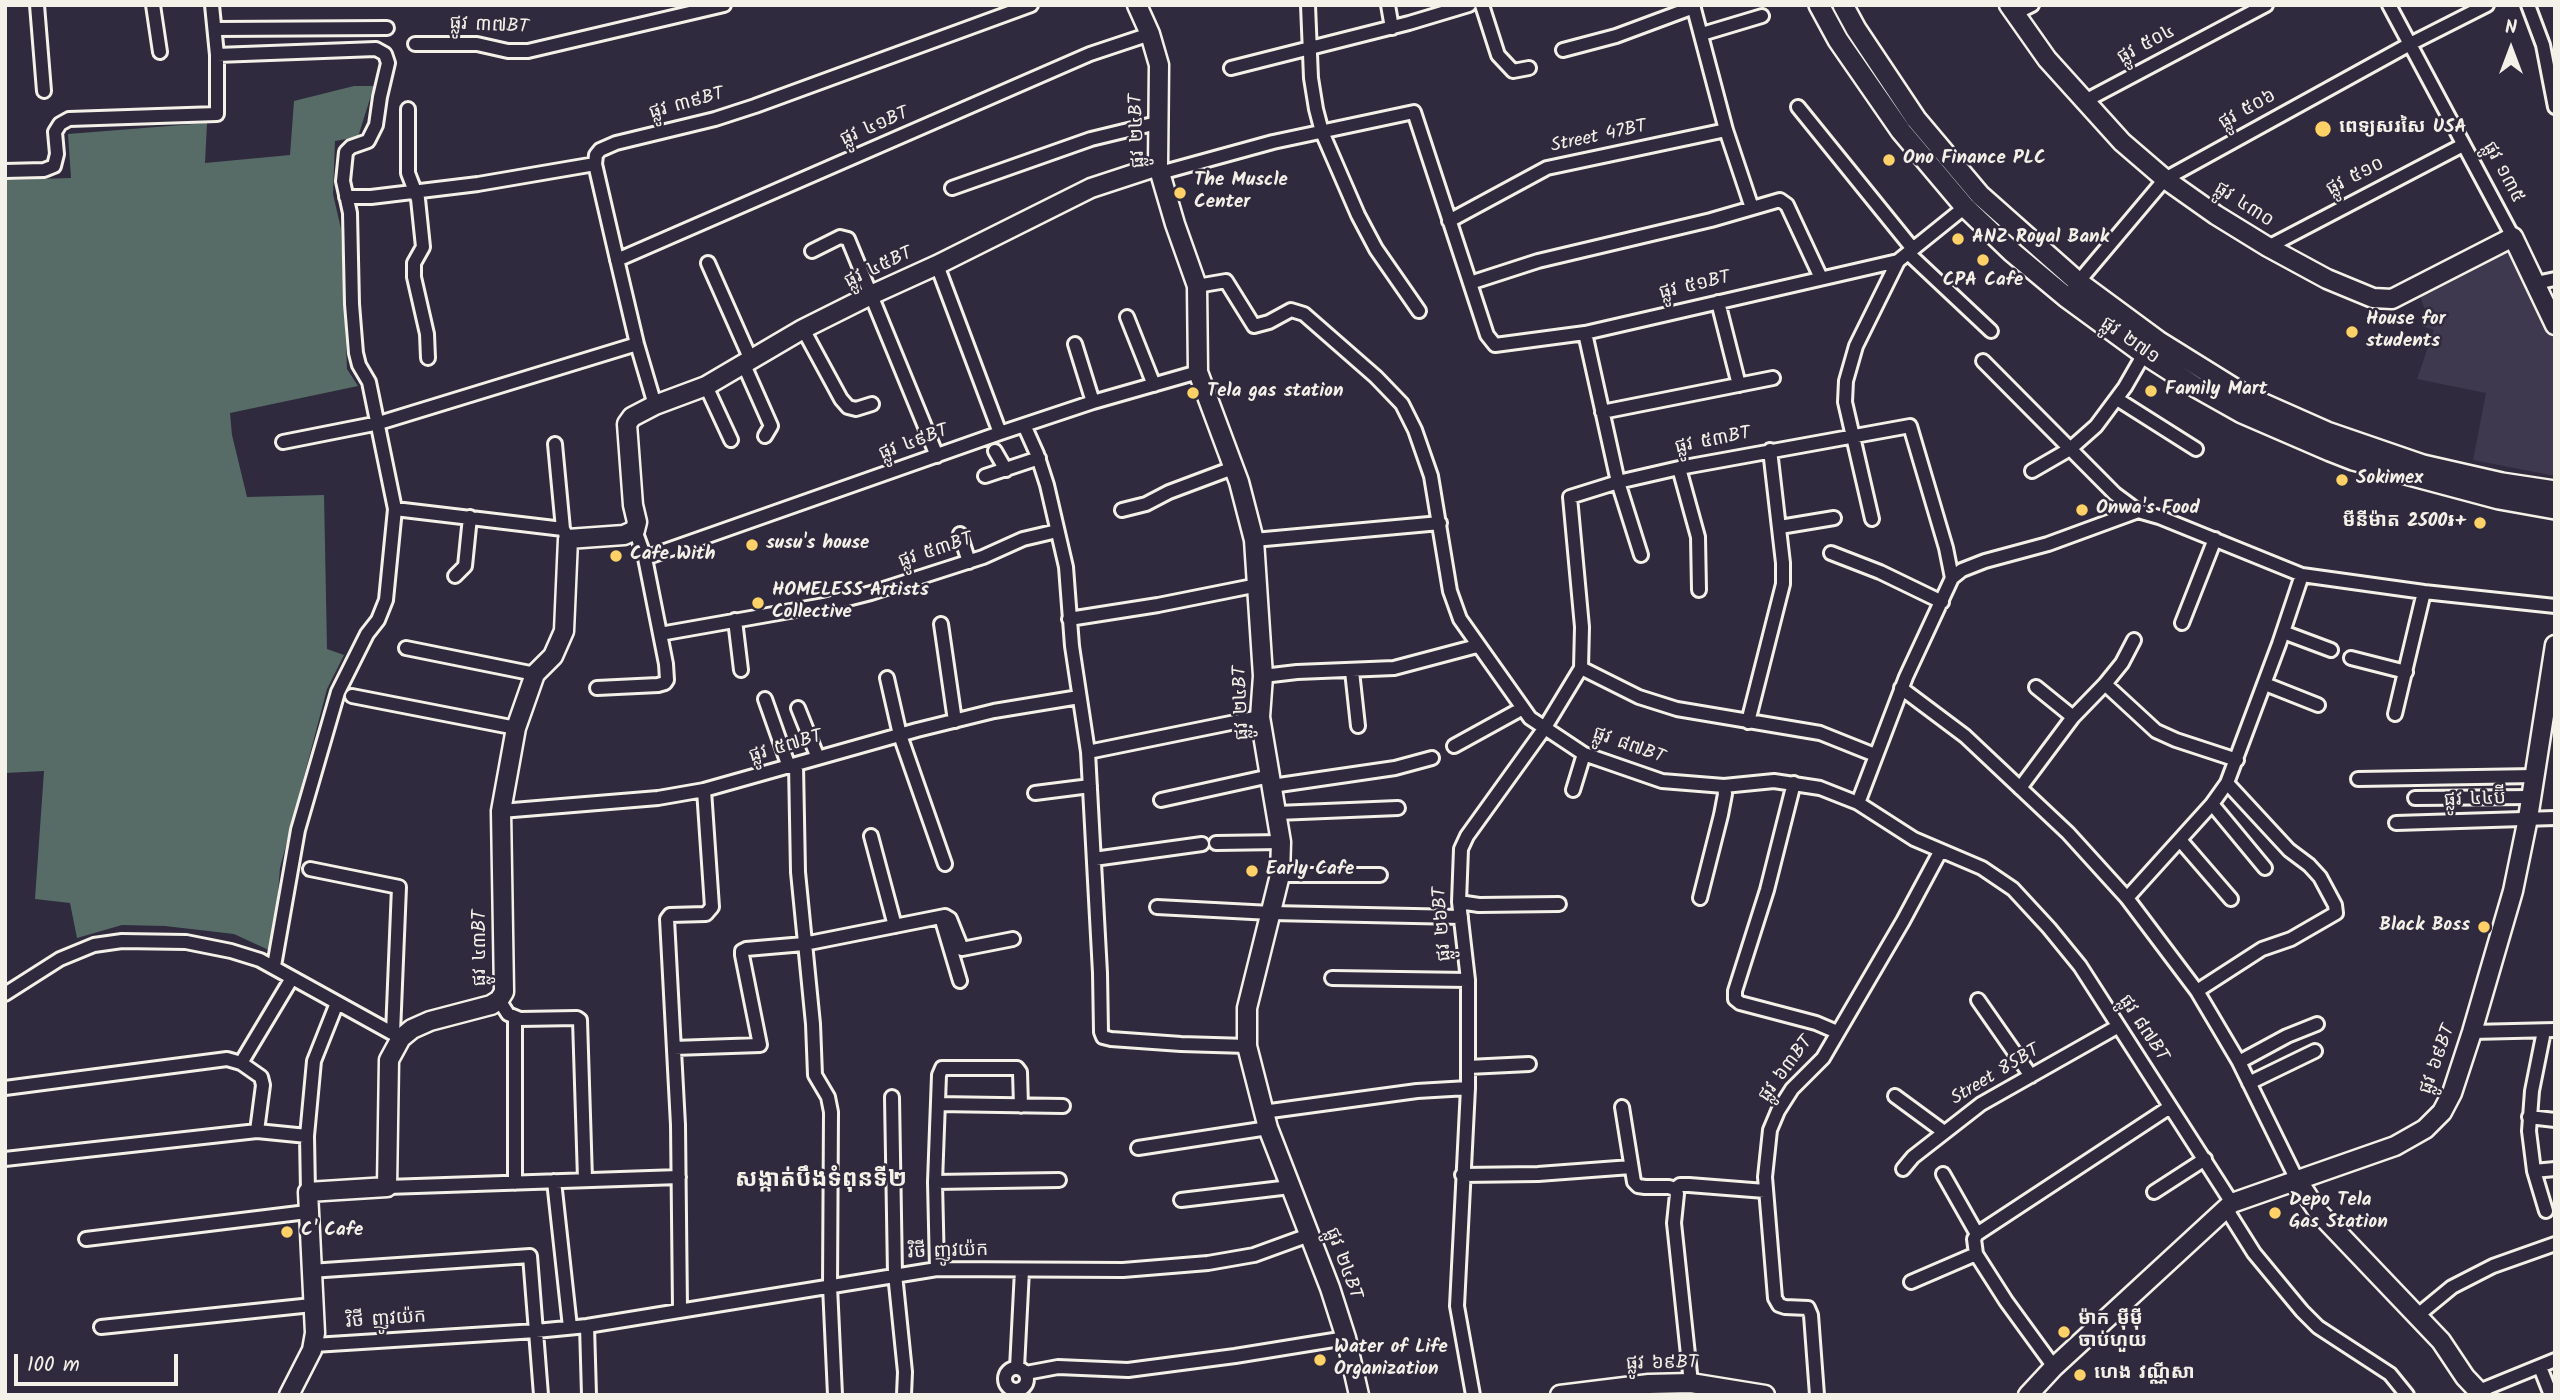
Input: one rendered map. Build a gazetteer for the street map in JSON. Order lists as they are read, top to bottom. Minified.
{"streets":{"main road":["ផ្លូវ ២៧១"],"street":["ផ្លូវ ៣៧BT","ផ្លូវ ៥០៤","ផ្លូវ ៣៩BT","ផ្លូវ ៥០៦","ផ្លូវ ៤១BT","ផ្លូវ ២៤BT","Street 47BT","ផ្លូវ ១៣៥","ផ្លូវ ៥១០","ផ្លូវ ៤៣០","ផ្លូវ ៤៥BT","ផ្លូវ ៥១BT","ផ្លូវ ៥៣BT","ផ្លូវ ៤៩BT","ផ្លូវ ៨៧BT","ផ្លូវ ៥៧BT","ផ្លូវ ៤៤ប៊ី","ផ្លូវ ២៦BT","ផ្លូវ ៤៣BT","ផ្លូវ ៦៩BT","ផ្លូវ ៦៣BT","Street 85BT","វិថី ញូវយ៉ក"]},"crossings":[["ផ្លូវ ៥០៤","ផ្លូវ ៤៣០"],["ផ្លូវ ៥០៦","ផ្លូវ ១៣៥"],["ផ្លូវ ៥០៦","ផ្លូវ ៤៣០"],["ផ្លូវ ៥០៦","ផ្លូវ ២៧១"],["ផ្លូវ ៤១BT","ផ្លូវ ២៤BT"],["ផ្លូវ ២៤BT","ផ្លូវ ៤៥BT"],["ផ្លូវ ២៤BT","ផ្លូវ ៤៩BT"],["ផ្លូវ ២៤BT","ផ្លូវ ៨៧BT"],["ផ្លូវ ២៤BT","វិថី ញូវយ៉ក"],["ផ្លូវ ១៣៥","ផ្លូវ ៥១០"],["ផ្លូវ ១៣៥","ផ្លូវ ៤៣០"],["ផ្លូវ ៥១០","ផ្លូវ ៤៣០"],["ផ្លូវ ៥៣BT","ផ្លូវ ២៦BT"],["ផ្លូវ ៨៧BT","ផ្លូវ ២៦BT"],["ផ្លូវ ៨៧BT","ផ្លូវ ៦៩BT"],["ផ្លូវ ៨៧BT","ផ្លូវ ៦៣BT"],["ផ្លូវ ៨៧BT","Street 85BT"],["ផ្លូវ ៥៧BT","ផ្លូវ ៤៣BT"],["ផ្លូវ ៤៤ប៊ី","ផ្លូវ ៦៩BT"]],"districts":["សង្កាត់បឹងទំពុនទី២"],"places":["ពេទ្យសរសៃ USA","Ono Finance PLC","The Muscle Center","ANZ Royal Bank","CPA Cafe","House for students","Family Mart","Tela gas station","Sokimex","Onwa's Food","មីនីម៉ាត 2500៛+","susu's house","Cafe With","HOMELESS Artists Collective","Early Cafe","Black Boss","Depo Tela Gas Station","C' Cafe","ម៉ាក ម៉ីម៉ី ចាប់ហួយ","Water of Life Organization","ហេង វណ្ណីសា"],"scale_bar":"100 m","north":"top"}
